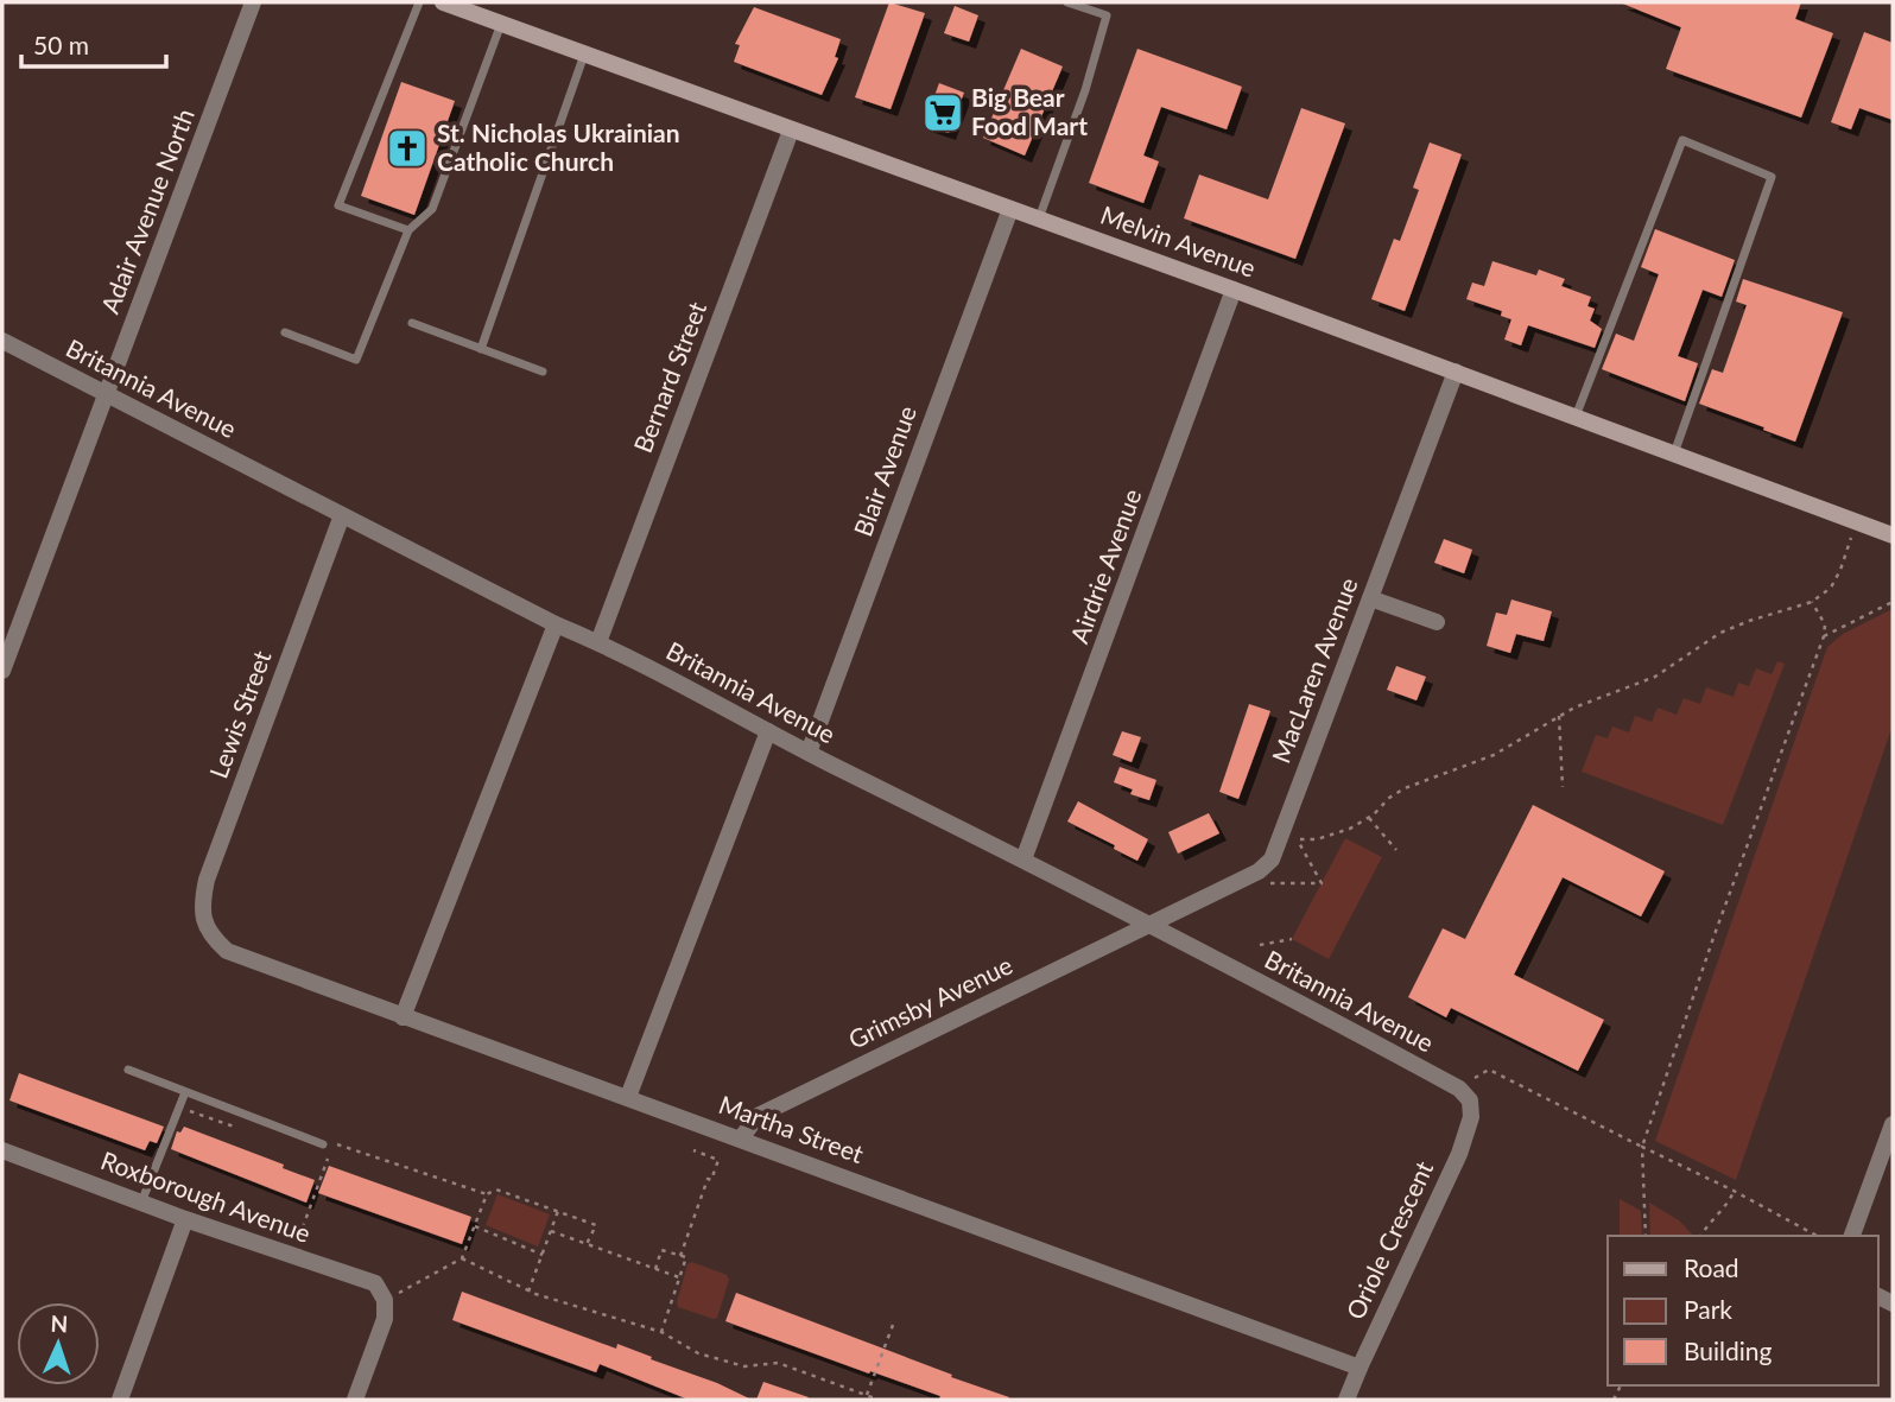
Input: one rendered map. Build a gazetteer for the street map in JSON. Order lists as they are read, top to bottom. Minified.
{"streets":{"street":["Adair Avenue North","Melvin Avenue","Bernard Street","Britannia Avenue","Blair Avenue","Airdrie Avenue","MacLaren Avenue","Lewis Street","Grimsby Avenue","Martha Street","Roxborough Avenue","Oriole Crescent"]},"crossings":[["Adair Avenue North","Britannia Avenue"],["Melvin Avenue","Bernard Street"],["Melvin Avenue","Blair Avenue"],["Melvin Avenue","Airdrie Avenue"],["Melvin Avenue","MacLaren Avenue"],["Bernard Street","Britannia Avenue"],["Britannia Avenue","Blair Avenue"],["Britannia Avenue","Airdrie Avenue"],["Britannia Avenue","MacLaren Avenue"],["Britannia Avenue","Lewis Street"],["Britannia Avenue","Grimsby Avenue"],["Britannia Avenue","Oriole Crescent"],["MacLaren Avenue","Grimsby Avenue"],["Lewis Street","Martha Street"],["Grimsby Avenue","Martha Street"],["Martha Street","Oriole Crescent"]],"places":{"supermarket":["Big Bear Food Mart"],"church":["St. Nicholas Ukrainian Catholic Church"]},"legend":["Road","Park","Building"],"scale_bar":"50 m","north":"top"}
